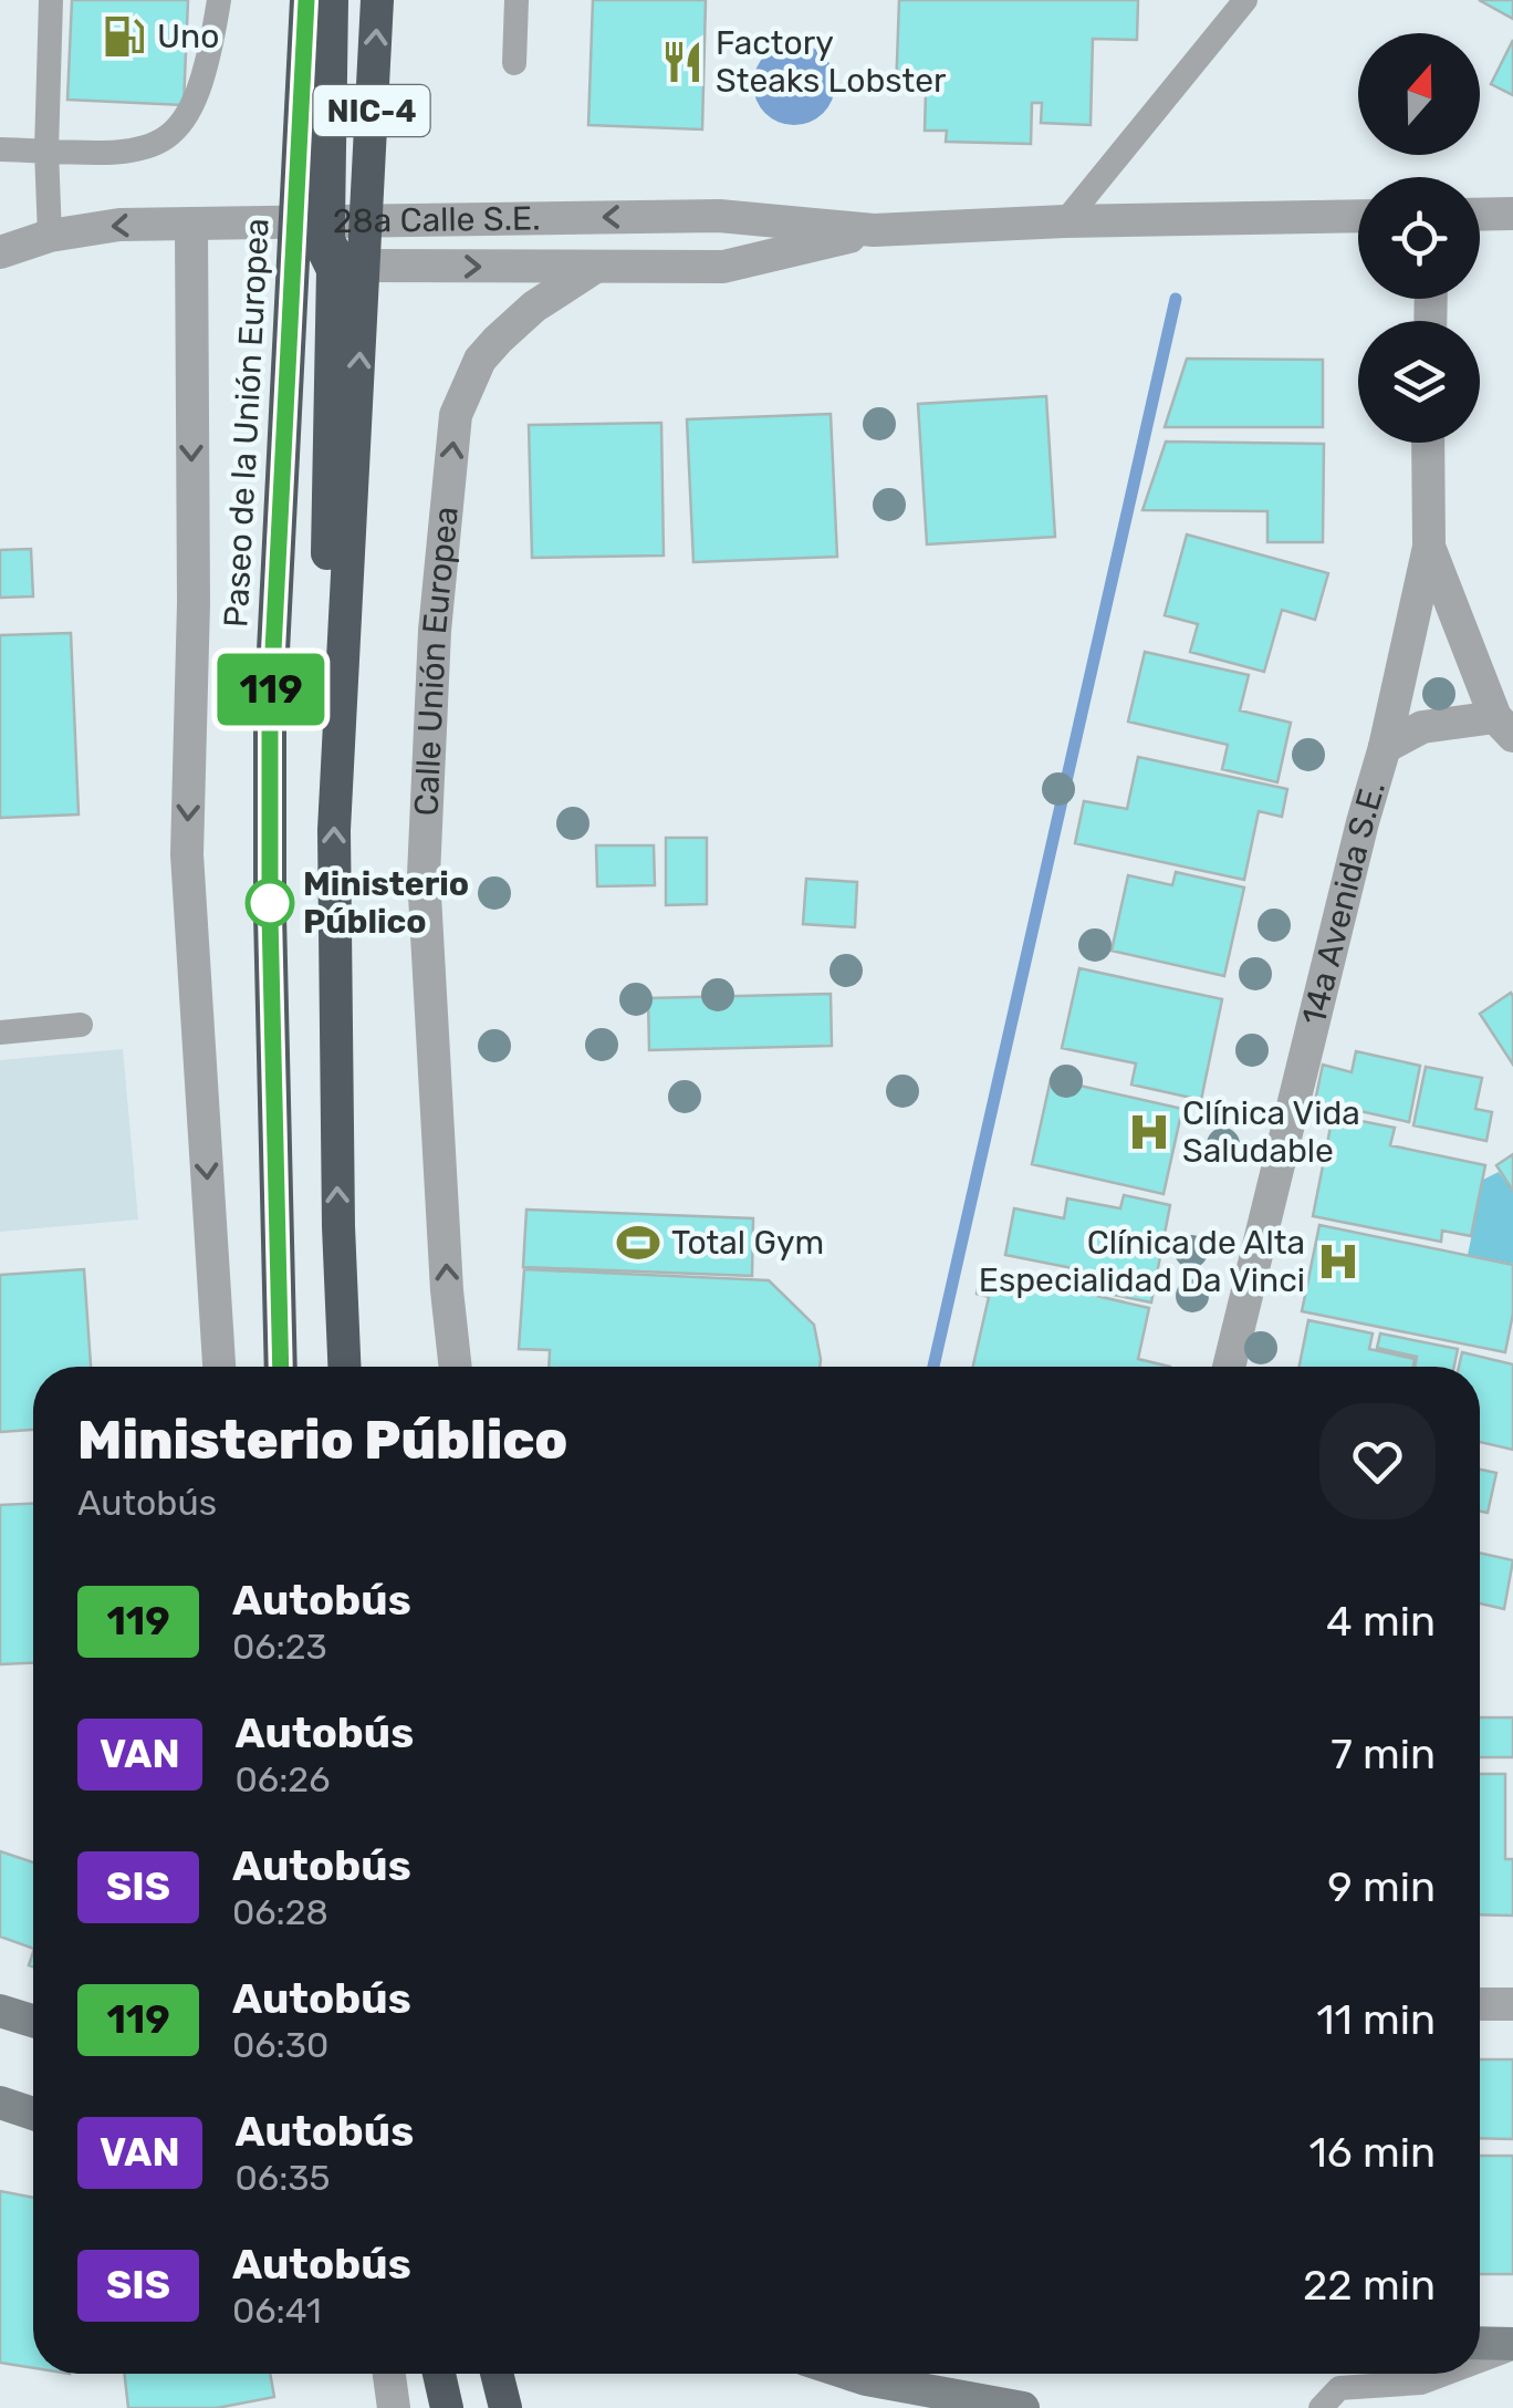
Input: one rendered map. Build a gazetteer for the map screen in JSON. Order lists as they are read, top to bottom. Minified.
{"streets":{"highway":["NIC-4","Paseo de la Unión Europea"],"street":["28a Calle S.E.","Calle Unión Europea","14a Avenida S.E."]},"crossings":[["NIC-4","28a Calle S.E."],["28a Calle S.E.","Paseo de la Unión Europea"],["28a Calle S.E.","Calle Unión Europea"]],"places":{"fuel station":["Uno"],"restaurant":["Factory Steaks Lobster"],"other":["Ministerio Público"],"hospital":["Clínica Vida Saludable","Clínica de Alta Especialidad Da Vinci"],"sports":["Total Gym"]},"lines":["bus line 119"],"north":"top","page":{"on_map":"119","heading":["Ministerio Público","Autobús"],"list":[{"mark":"119","name":"Autobús","note":"06:23","value":"4 min"},{"mark":"VAN","name":"Autobús","note":"06:26","value":"7 min"},{"mark":"SIS","name":"Autobús","note":"06:28","value":"9 min"},{"mark":"119","name":"Autobús","note":"06:30","value":"11 min"},{"mark":"VAN","name":"Autobús","note":"06:35","value":"16 min"},{"mark":"SIS","name":"Autobús","note":"06:41","value":"22 min"}]}}
